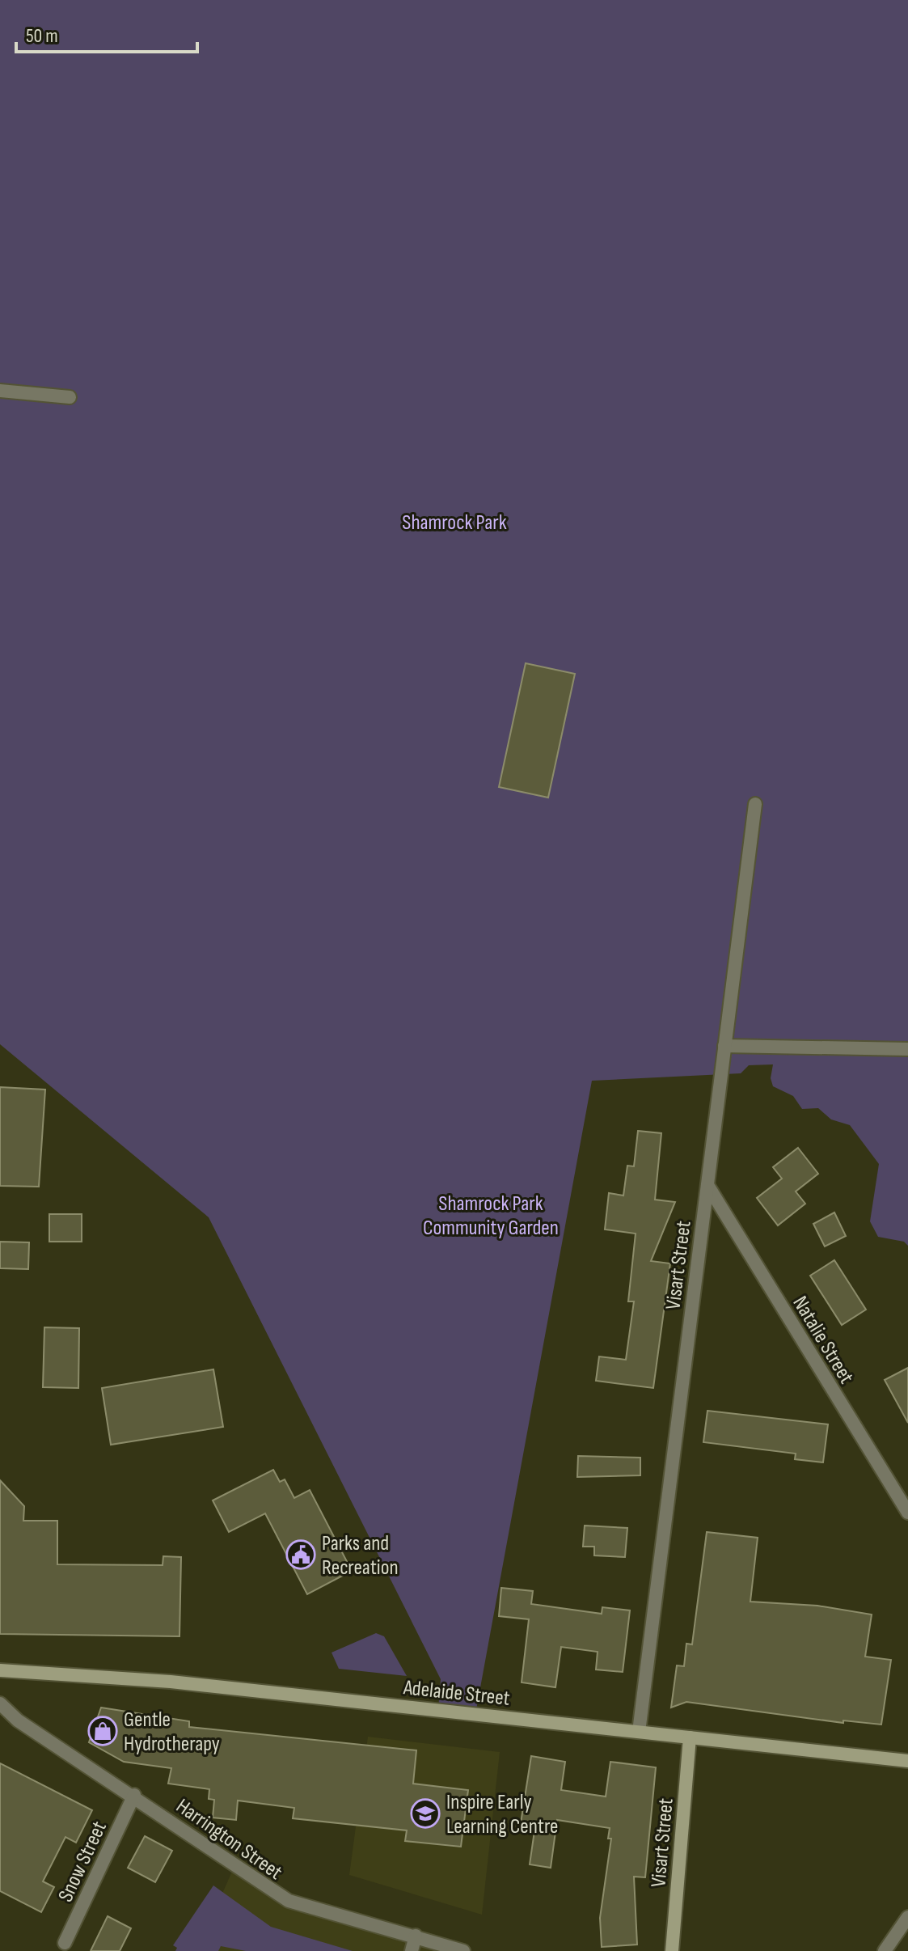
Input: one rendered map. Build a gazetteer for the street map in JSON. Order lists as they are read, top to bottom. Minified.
{"streets":{"street":["Visart Street","Natalie Street","Adelaide Street","Harrington Street","Snow Street"]},"crossings":[["Visart Street","Natalie Street"],["Visart Street","Adelaide Street"],["Harrington Street","Snow Street"]],"parks":["Shamrock Park","Shamrock Park Community Garden"],"places":{"public building":["Parks and Recreation"],"shop":["Gentle Hydrotherapy"],"school or university":["Inspire Early Learning Centre"]},"scale_bar":"50 m"}
